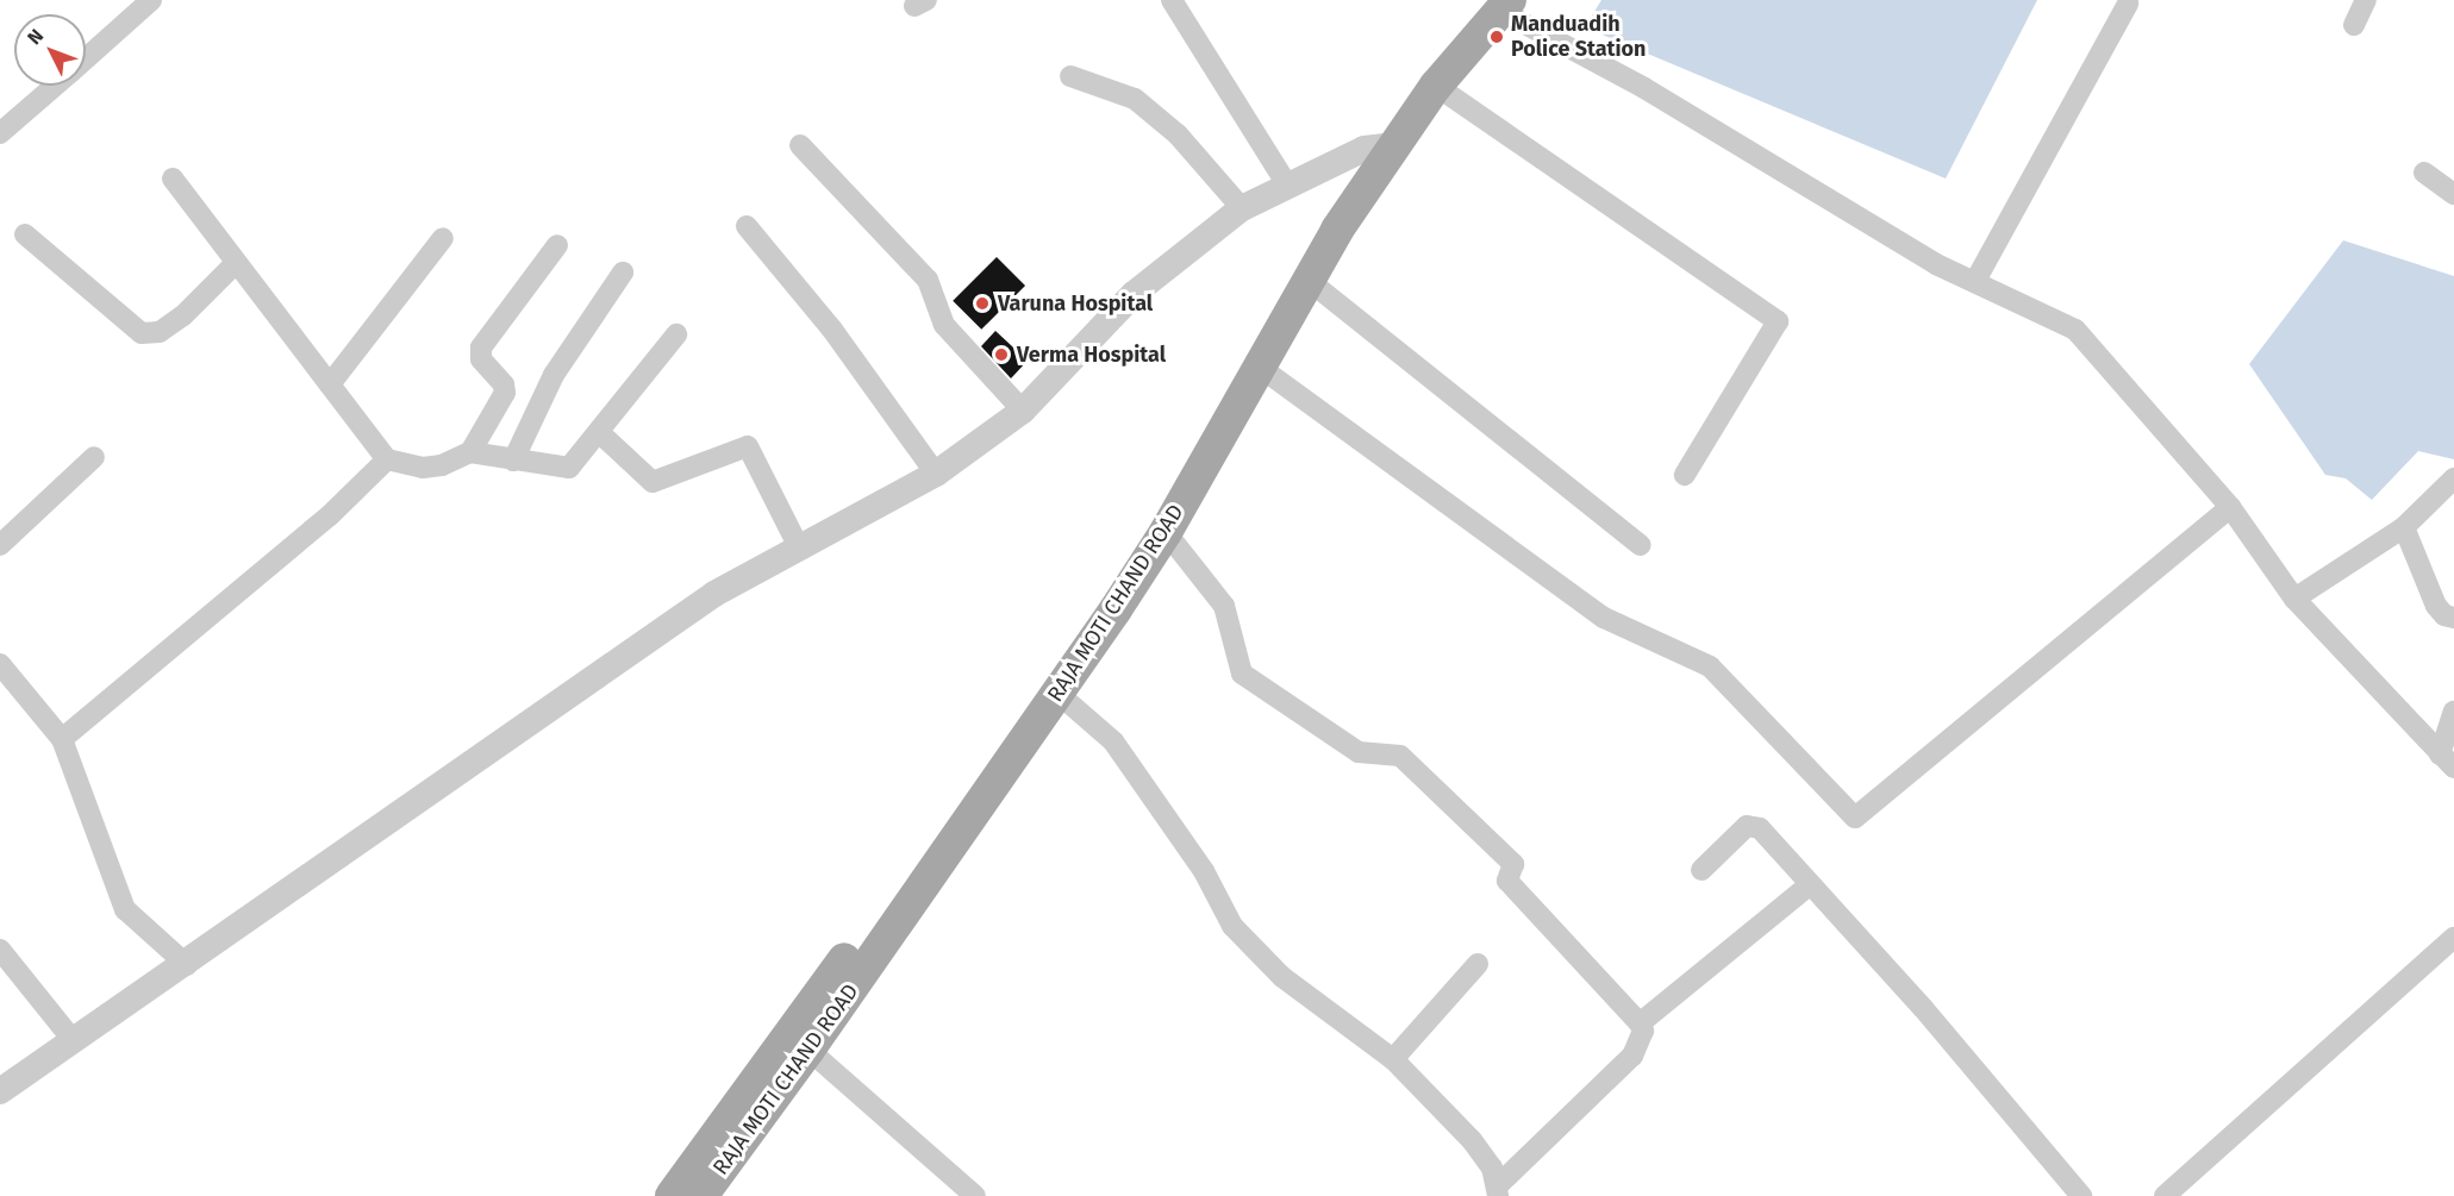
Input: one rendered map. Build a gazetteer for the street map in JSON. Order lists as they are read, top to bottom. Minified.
{"streets":{"main road":["RAJA MOTI CHAND ROAD"]},"places":["Manduadih Police Station","Varuna Hospital","Verma Hospital"],"north":"top left"}
